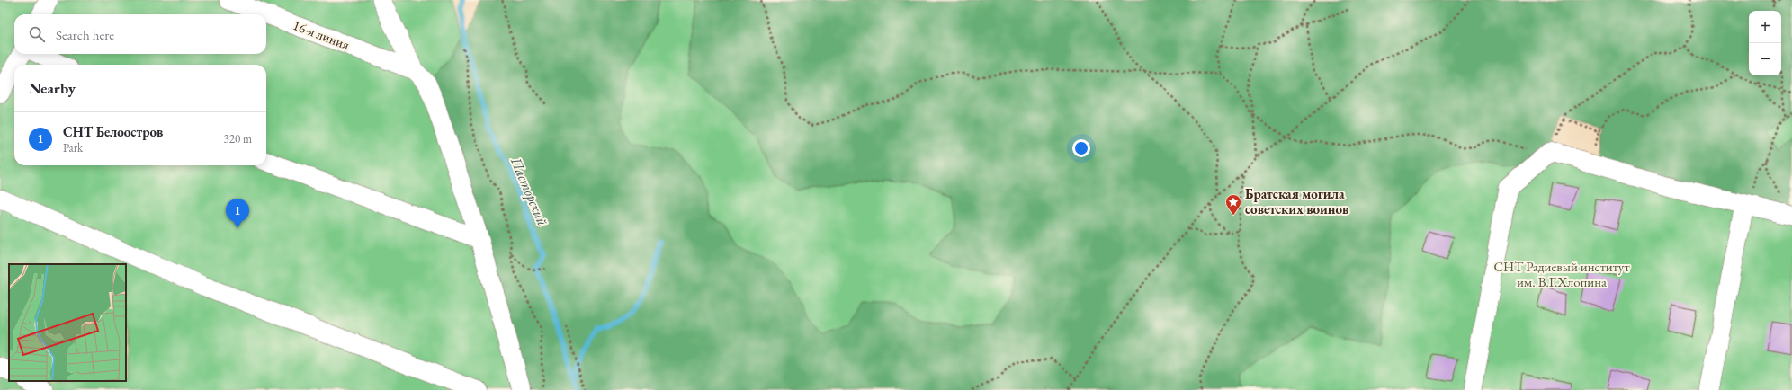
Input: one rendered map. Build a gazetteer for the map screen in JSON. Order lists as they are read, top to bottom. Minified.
{"streets":{"street":["16-я линия"]},"water":["Пасторский"],"parks":["СНТ Радиевый институт им. В.Г.Хлопина"],"places":{"place":["Братская могила советских воинов"]},"page":{"map_buttons":["+","−"],"search":"Search here","heading":"Nearby","list":[{"mark":"1","name":"СНТ Белоостров","note":"Park","value":"320 m"}],"pins":"1"}}
